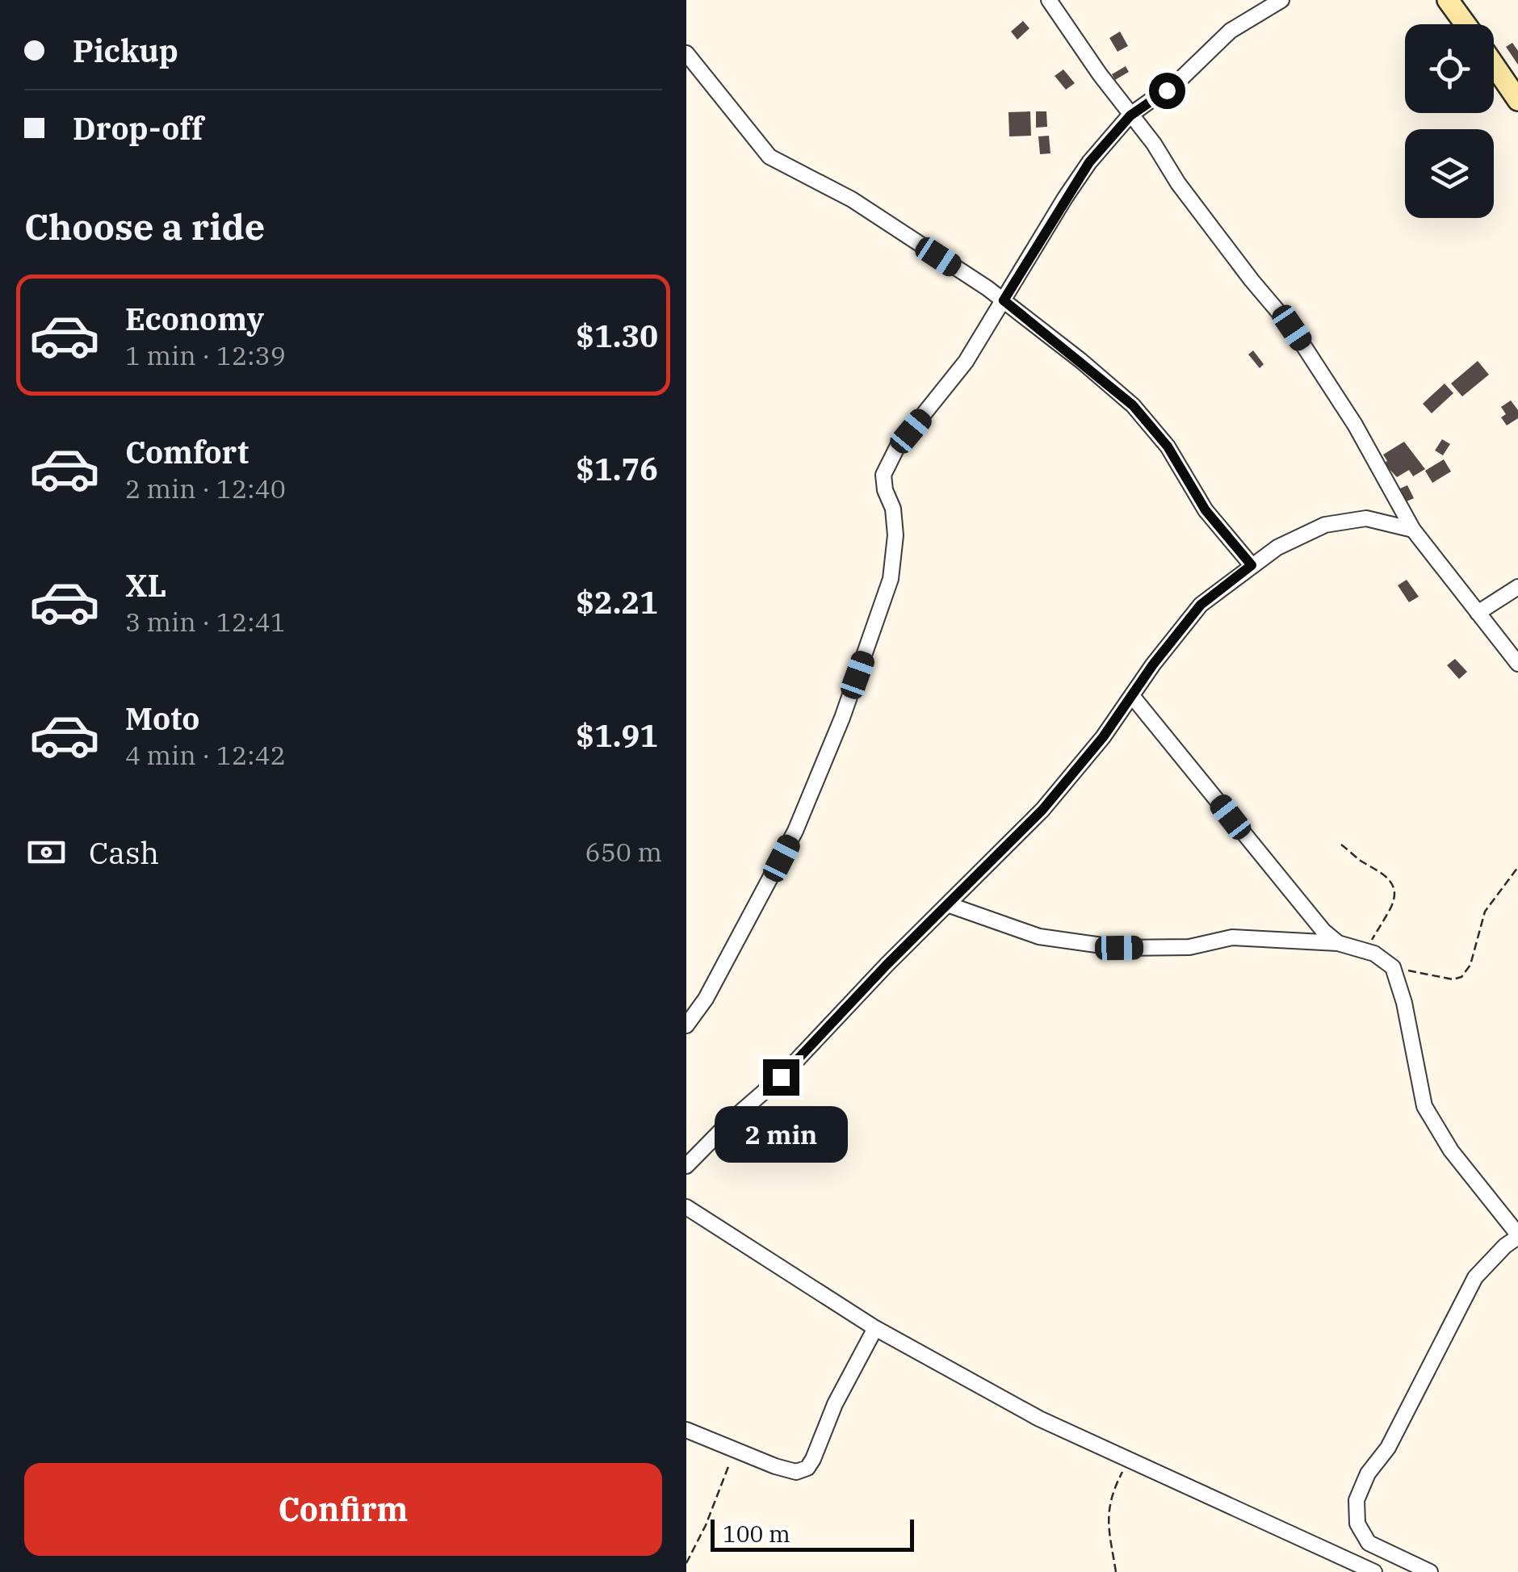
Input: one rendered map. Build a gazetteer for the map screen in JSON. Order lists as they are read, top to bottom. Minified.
{"scale_bar":"100 m","page":{"banner":["Pickup","Drop-off"],"heading":"Choose a ride","list":[{"name":"Economy","note":"1 min · 12:39","value":"$1.30"},{"name":"Comfort","note":"2 min · 12:40","value":"$1.76"},{"name":"XL","note":"3 min · 12:41","value":"$2.21"},{"name":"Moto","note":"4 min · 12:42","value":"$1.91"}],"pay":["Cash","650 m"],"bubble":"2 min","buttons":"Confirm","scale":"100 m"}}
